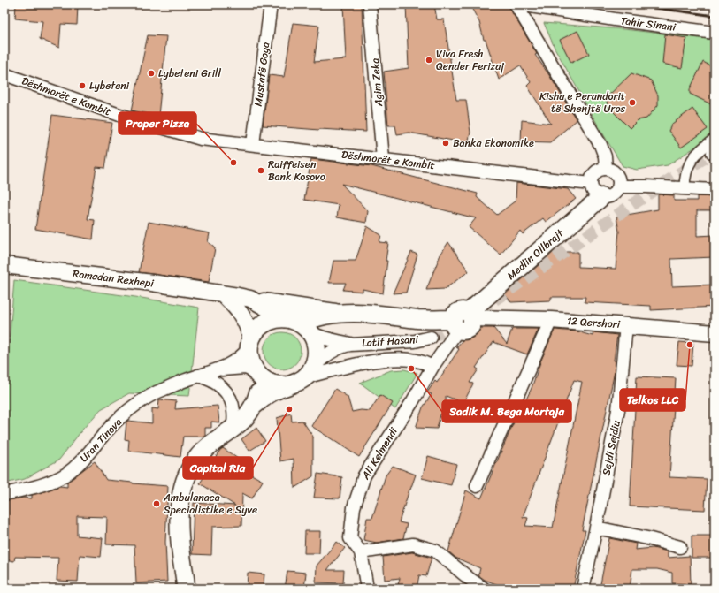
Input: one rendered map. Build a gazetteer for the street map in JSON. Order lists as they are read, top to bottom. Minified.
{"streets":{"main road":["Medlin Ollbrajt"],"street":["Tahir Sinani","Mustafë Goga","Agim Zeka","Dëshmorët e Kombit","Ramadan Rexhepi","12 Qershori","Latif Hasani","Uran Tinova","Sejdi Sejdiu","Ali Kelmendi"]},"crossings":[["Mustafë Goga","Dëshmorët e Kombit"],["Agim Zeka","Dëshmorët e Kombit"],["Dëshmorët e Kombit","Medlin Ollbrajt"],["Medlin Ollbrajt","12 Qershori"],["Medlin Ollbrajt","Ali Kelmendi"],["Ramadan Rexhepi","Latif Hasani"],["12 Qershori","Sejdi Sejdiu"],["12 Qershori","Ali Kelmendi"]],"places":["Viva Fresh Qender Ferizaj","Lybeteni Grill","Lybeteni","Kisha e Perandorit të Shenjtë Uros","Banka Ekonomike","Proper Pizza","Raiffeisen Bank Kosovo","Telkos LLC","Sadik M. Bega Mortaja","Capital Ria","Ambulanaca Specialistike e Syve"]}
